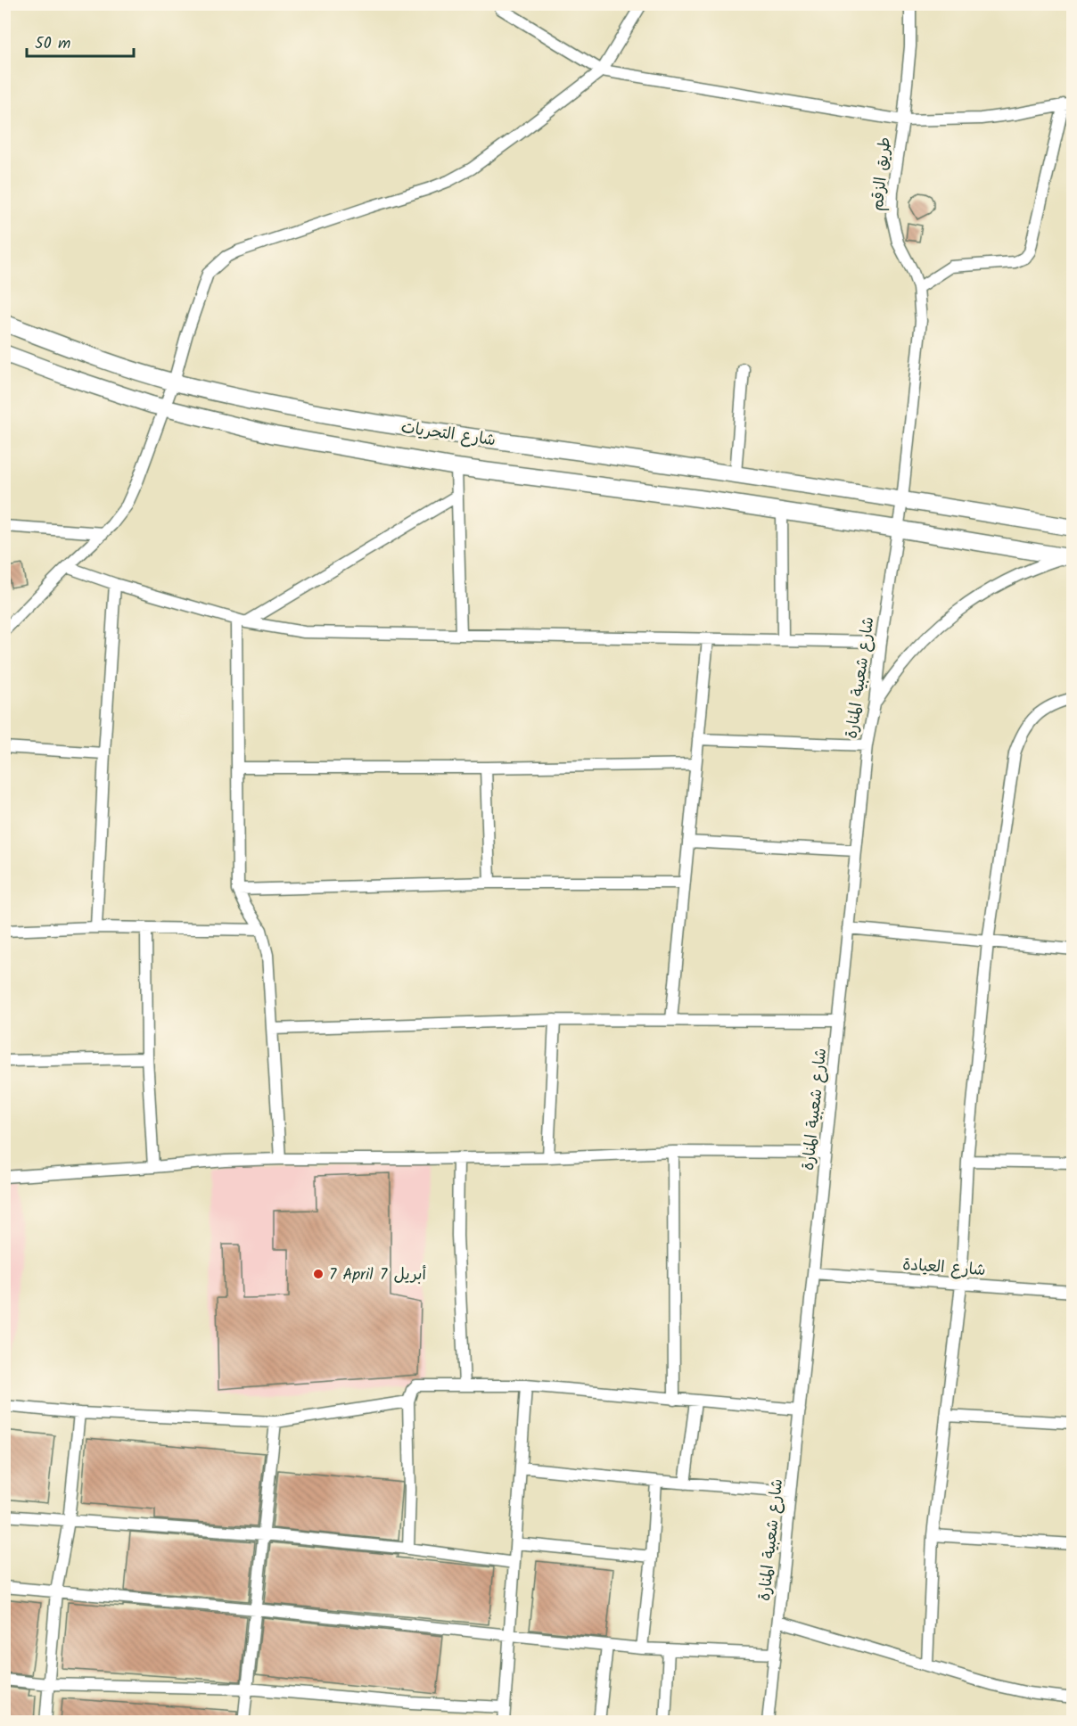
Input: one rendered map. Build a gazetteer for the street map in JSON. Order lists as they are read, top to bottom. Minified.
{"streets":{"main road":["شارع التحريات"],"street":["طريق الزقم","شارع شعبية المنارة","شارع العيادة"]},"crossings":[["طريق الزقم","شارع التحريات"],["طريق الزقم","شارع شعبية المنارة"],["شارع التحريات","شارع شعبية المنارة"],["شارع شعبية المنارة","شارع العيادة"]],"places":["7 April 7 أبريل"],"scale_bar":"50 m"}
